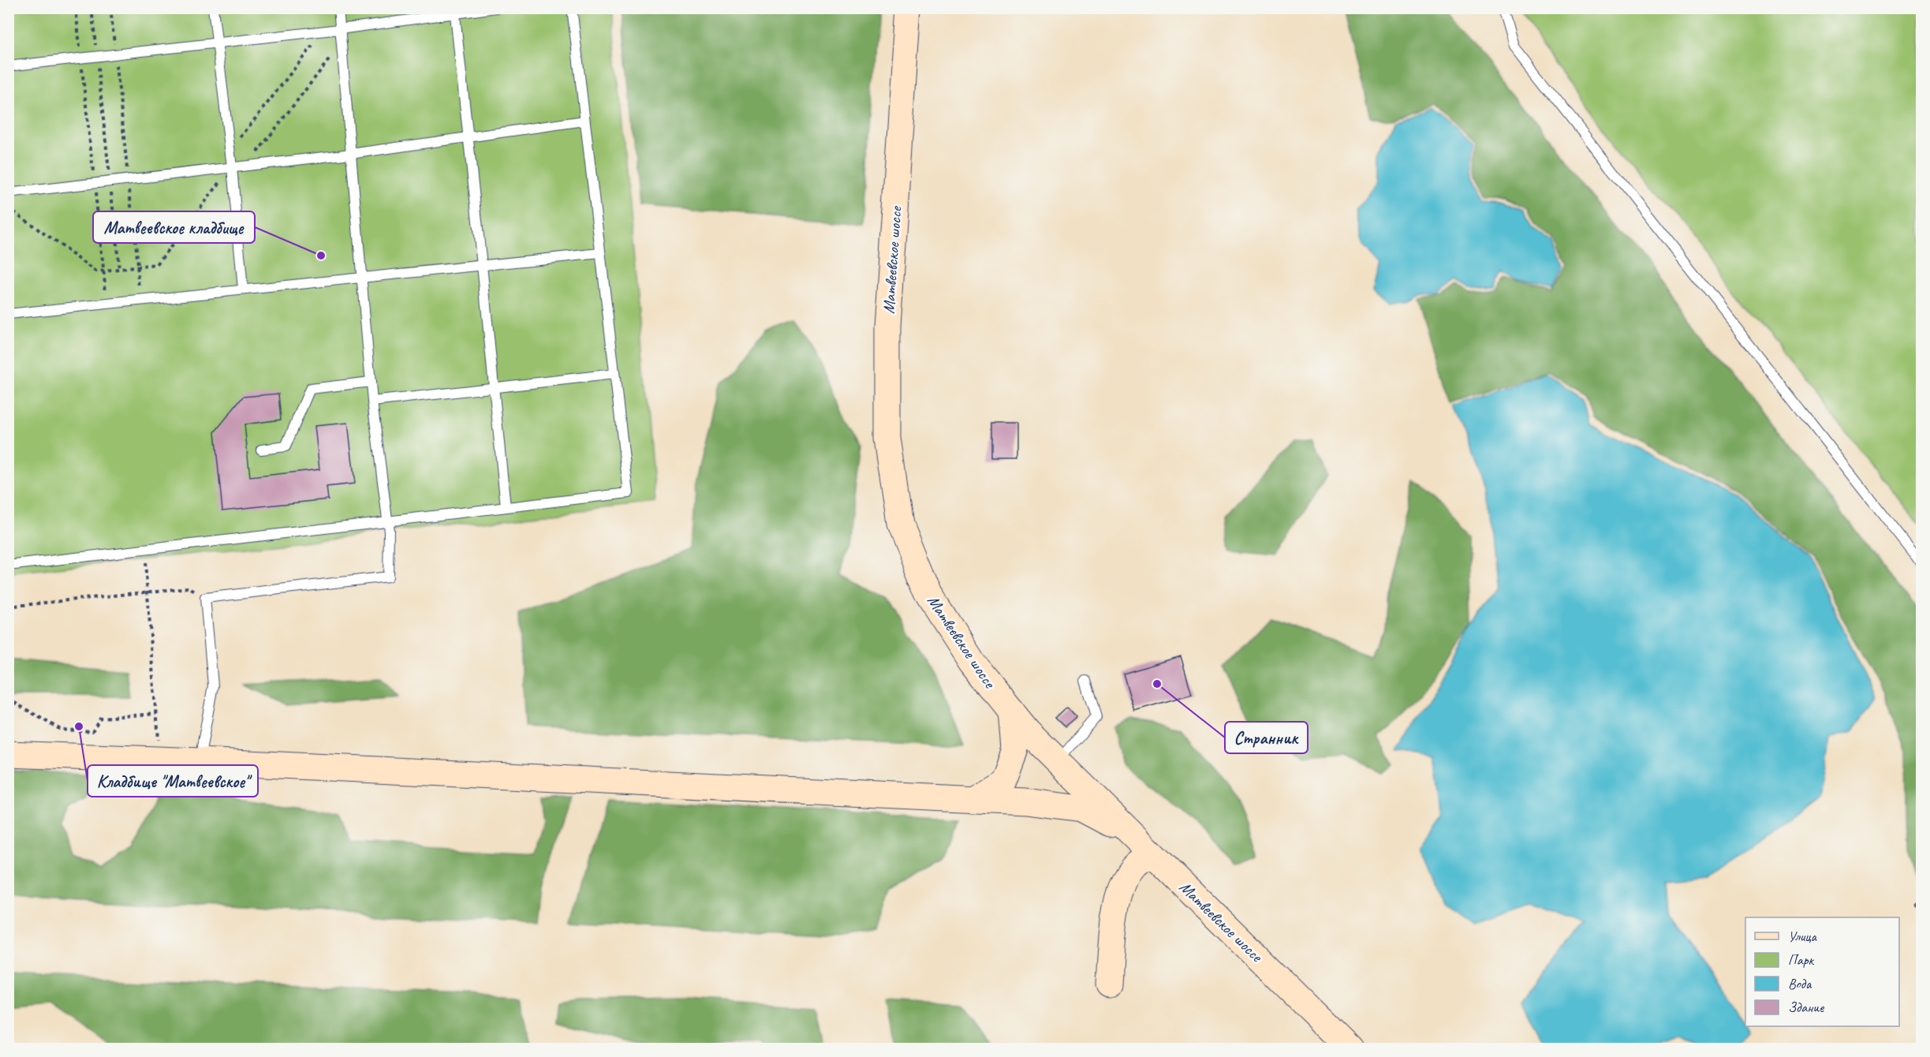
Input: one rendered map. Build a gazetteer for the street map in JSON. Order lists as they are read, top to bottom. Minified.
{"streets":{"main road":["Матвеевское шоссе"]},"places":["Матвеевское кладбище","Странник","Кладбище \"Матвеевское\""],"legend":["Улица","Парк","Вода","Здание"]}
